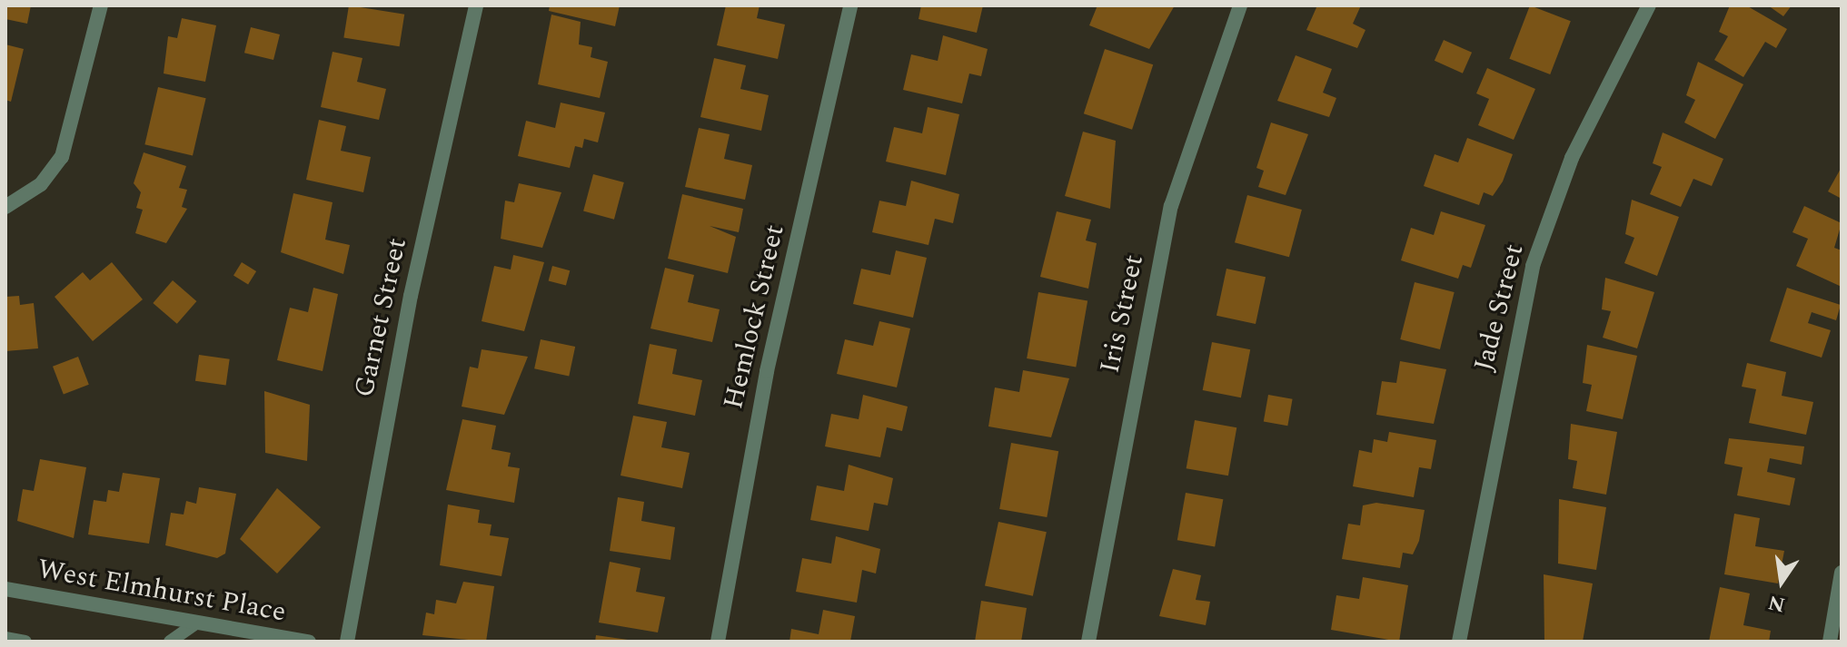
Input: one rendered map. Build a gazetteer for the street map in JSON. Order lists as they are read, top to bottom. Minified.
{"streets":{"street":["Jade Street","Iris Street","Hemlock Street","Garnet Street","West Elmhurst Place"]},"north":"bottom"}
